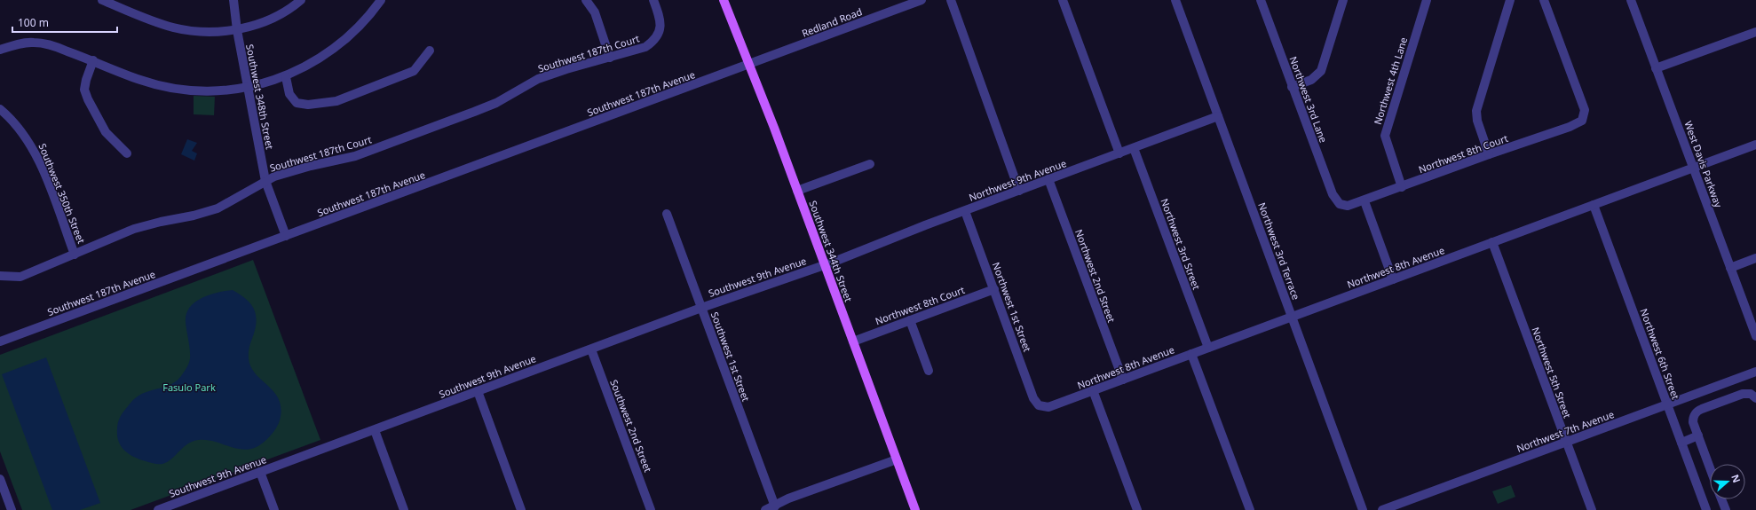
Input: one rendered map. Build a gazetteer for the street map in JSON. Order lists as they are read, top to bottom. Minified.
{"streets":{"main road":["Southwest 344th Street"],"street":["Redland Road","Southwest 187th Court","Northwest 4th Lane","Southwest 187th Avenue","Southwest 348th Street","Northwest 3rd Lane","Northwest 8th Court","West Davis Parkway","Northwest 9th Avenue","Southwest 350th Street","Northwest 3rd Street","Northwest 3rd Terrace","Northwest 8th Avenue","Northwest 2nd Street","Southwest 9th Avenue","Northwest 1st Street","Northwest 6th Street","Southwest 1st Street","Northwest 5th Street","Southwest 2nd Street","Northwest 7th Avenue"]},"crossings":[["Redland Road","Southwest 187th Avenue"],["Redland Road","Southwest 344th Street"],["Southwest 187th Court","Southwest 348th Street"],["Southwest 187th Court","Southwest 350th Street"],["Northwest 4th Lane","Northwest 8th Court"],["Southwest 187th Avenue","Southwest 348th Street"],["Southwest 187th Avenue","Southwest 344th Street"],["Northwest 3rd Lane","Northwest 8th Court"],["Northwest 8th Court","Southwest 344th Street"],["Northwest 8th Court","Northwest 1st Street"],["West Davis Parkway","Northwest 8th Avenue"],["Northwest 9th Avenue","Northwest 3rd Street"],["Northwest 9th Avenue","Southwest 344th Street"],["Northwest 9th Avenue","Northwest 3rd Terrace"],["Northwest 9th Avenue","Northwest 2nd Street"],["Northwest 9th Avenue","Southwest 9th Avenue"],["Northwest 9th Avenue","Northwest 1st Street"],["Northwest 3rd Street","Northwest 8th Avenue"],["Southwest 344th Street","Southwest 9th Avenue"],["Northwest 3rd Terrace","Northwest 8th Avenue"],["Northwest 8th Avenue","Northwest 2nd Street"],["Northwest 8th Avenue","Northwest 1st Street"],["Northwest 8th Avenue","Northwest 6th Street"],["Northwest 8th Avenue","Northwest 5th Street"],["Southwest 9th Avenue","Southwest 1st Street"],["Southwest 9th Avenue","Southwest 2nd Street"],["Northwest 6th Street","Northwest 7th Avenue"],["Northwest 5th Street","Northwest 7th Avenue"]],"parks":["Fasulo Park"],"scale_bar":"100 m","north":"right"}
